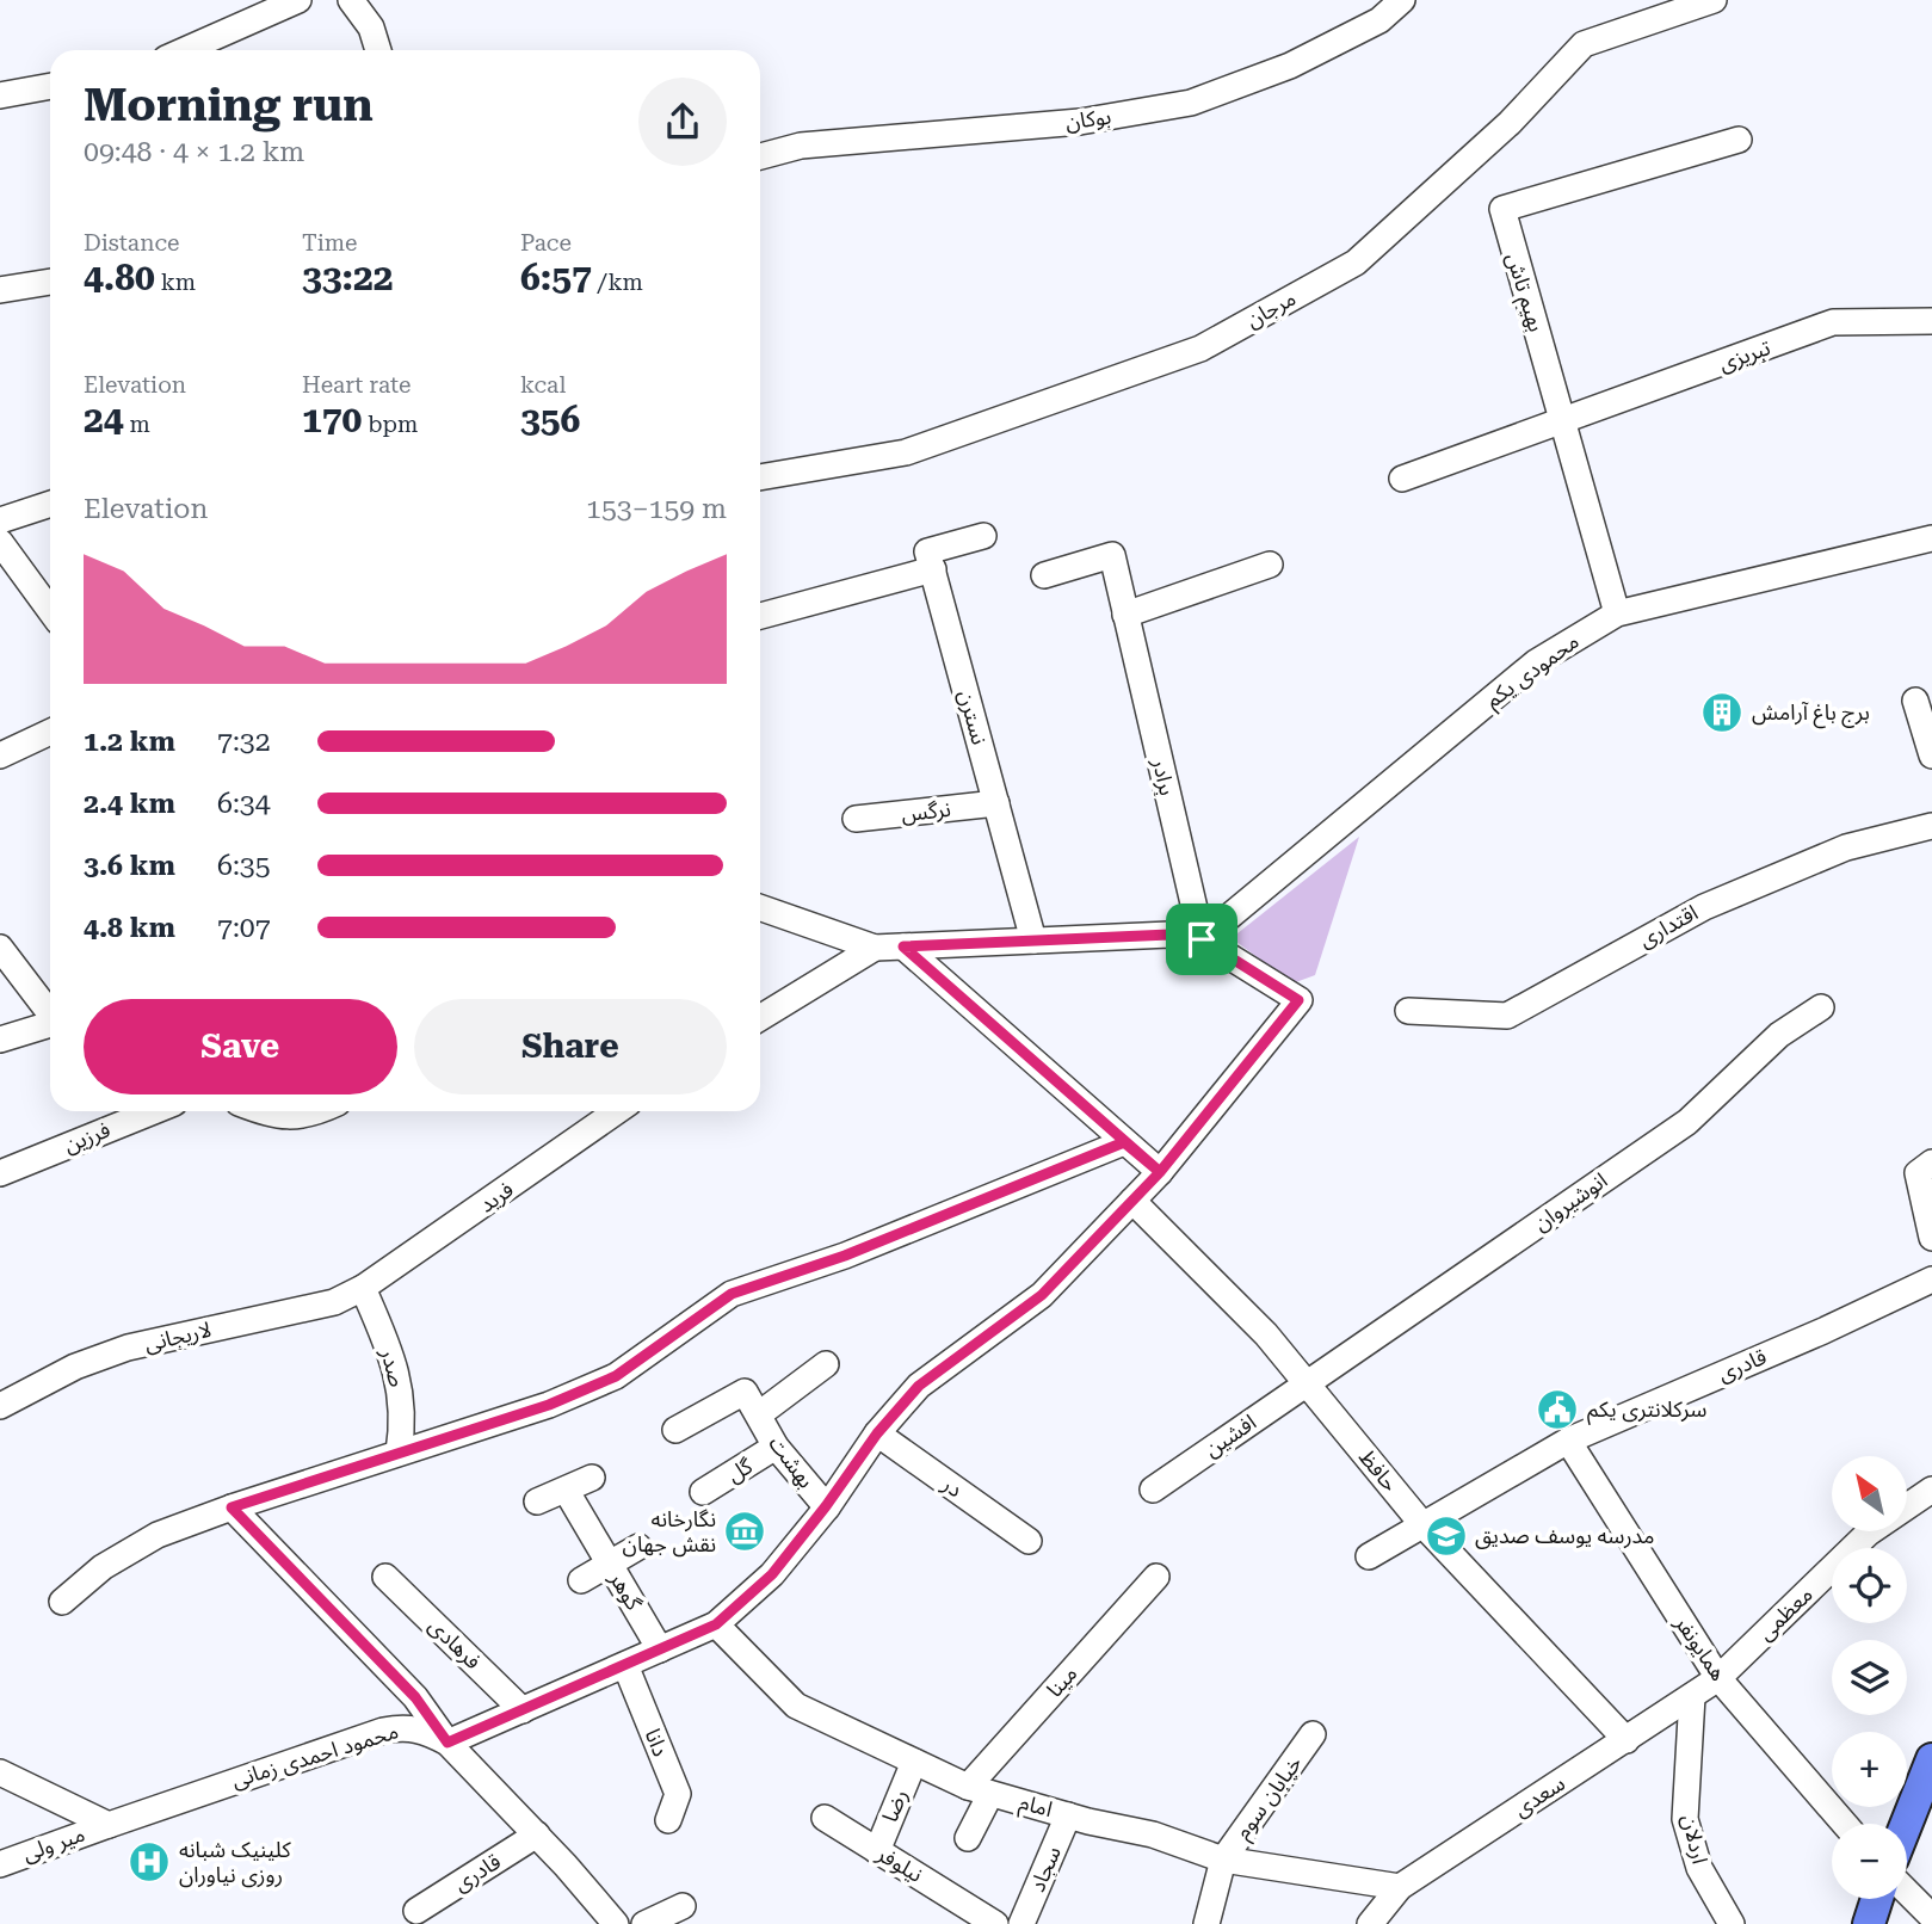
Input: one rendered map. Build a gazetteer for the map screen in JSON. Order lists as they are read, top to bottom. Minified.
{"streets":{"street":["بوکان","بهیم تاش","مرجان","تبریزی","محمودی یکم","نسترن","برادر","نرگس","اقتداری","فرزین","فرید","انوشیروان","لاریجانی","قادری","صدر","افشین","بهشت","گل","حافظ","در","گوهر","معظمی","فرهادی","همایونفر","مینا","دانا","محمود احمدی زمانی","سعدی","خیابان سوم","رضا","امام","اردلان","میر ولی","نیلوفر","سجاد"]},"crossings":[["بهیم تاش","تبریزی"],["بهیم تاش","محمودی یکم"],["محمودی یکم","برادر"],["نسترن","نرگس"],["فرید","لاریجانی"],["فرید","صدر"],["انوشیروان","افشین"],["انوشیروان","حافظ"],["لاریجانی","صدر"],["قادری","حافظ"],["قادری","همایونفر"],["قادری","محمود احمدی زمانی"],["افشین","حافظ"],["بهشت","گل"],["حافظ","سعدی"],["معظمی","همایونفر"],["معظمی","سعدی"],["همایونفر","سعدی"],["مینا","امام"],["محمود احمدی زمانی","میر ولی"],["سعدی","امام"],["سعدی","اردلان"],["خیابان سوم","امام"],["رضا","امام"],["رضا","نیلوفر"],["امام","سجاد"]],"places":{"building":["برج باغ آرامش"],"public building":["سرکلانتری یکم"],"museum":["نگارخانه نقش جهان"],"school or university":["مدرسه یوسف صدیق"],"hospital":["کلینیک شبانه روزی نیاوران"]},"north":"top left","page":{"heading":["Morning run","09:48 · 4 × 1.2 km"],"stats":[["Distance","4.80 km"],["Time","33:22"],["Pace","6:57 /km"],["Elevation","24 m"],["Heart rate","170 bpm"],["kcal","356"]],"chart":["Elevation","153–159 m"],"list":[{"name":"1.2 km","note":"7:32"},{"name":"2.4 km","note":"6:34"},{"name":"3.6 km","note":"6:35"},{"name":"4.8 km","note":"7:07"}],"buttons":["Save","Share"],"map_buttons":["+","−"]}}
